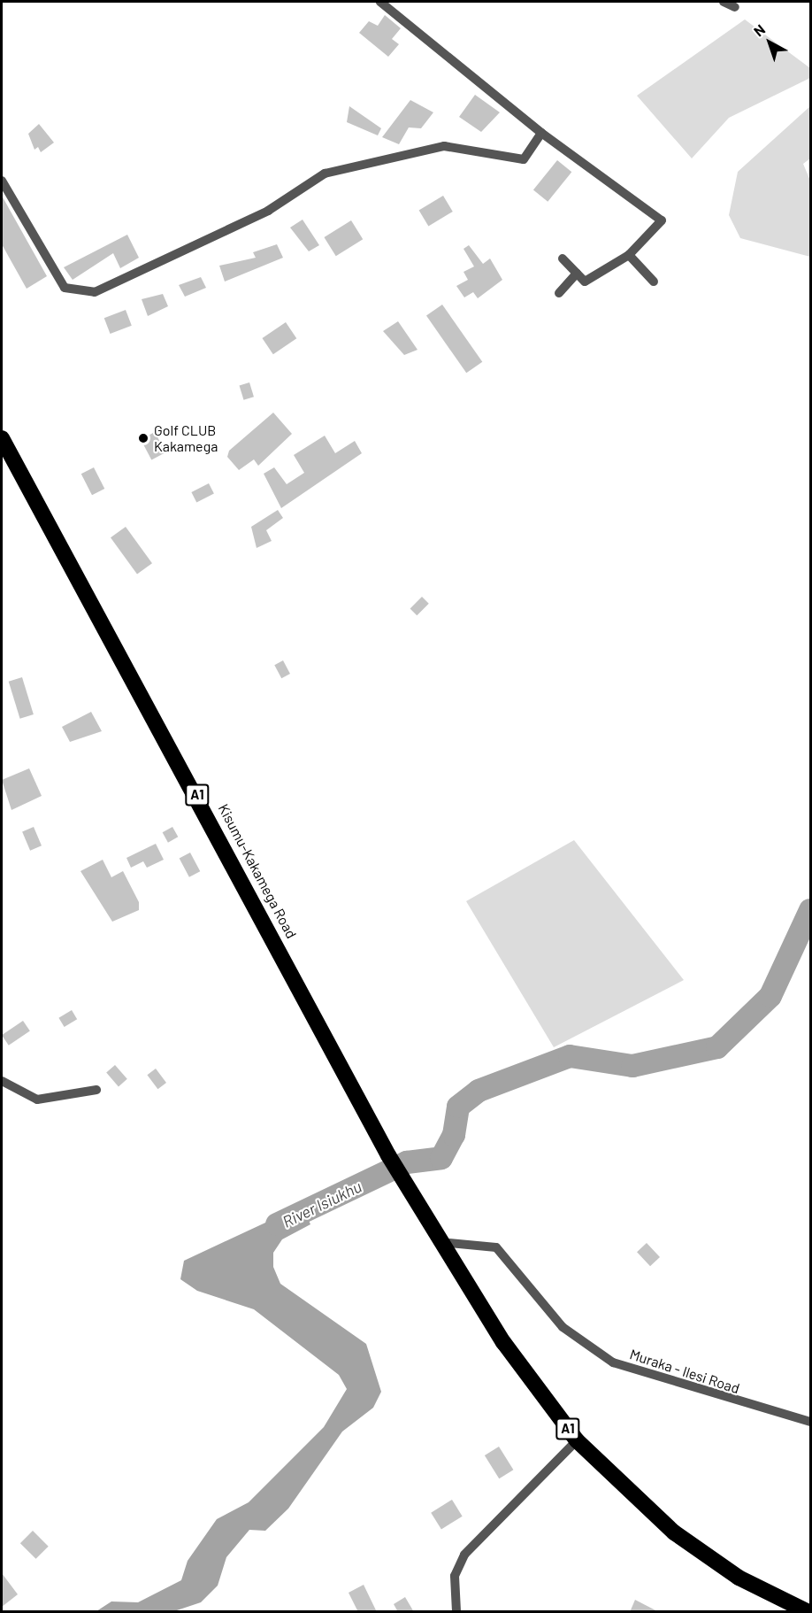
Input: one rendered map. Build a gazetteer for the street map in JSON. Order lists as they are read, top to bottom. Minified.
{"streets":{"highway":["A1","Kisumu-Kakamega Road"],"street":["Muraka - Ilesi Road"]},"crossings":[["A1","Kisumu-Kakamega Road"],["A1","Muraka - Ilesi Road"],["Kisumu-Kakamega Road","Muraka - Ilesi Road"]],"water":["River Isiukhu"],"places":["Golf CLUB Kakamega"],"north":"top left"}
